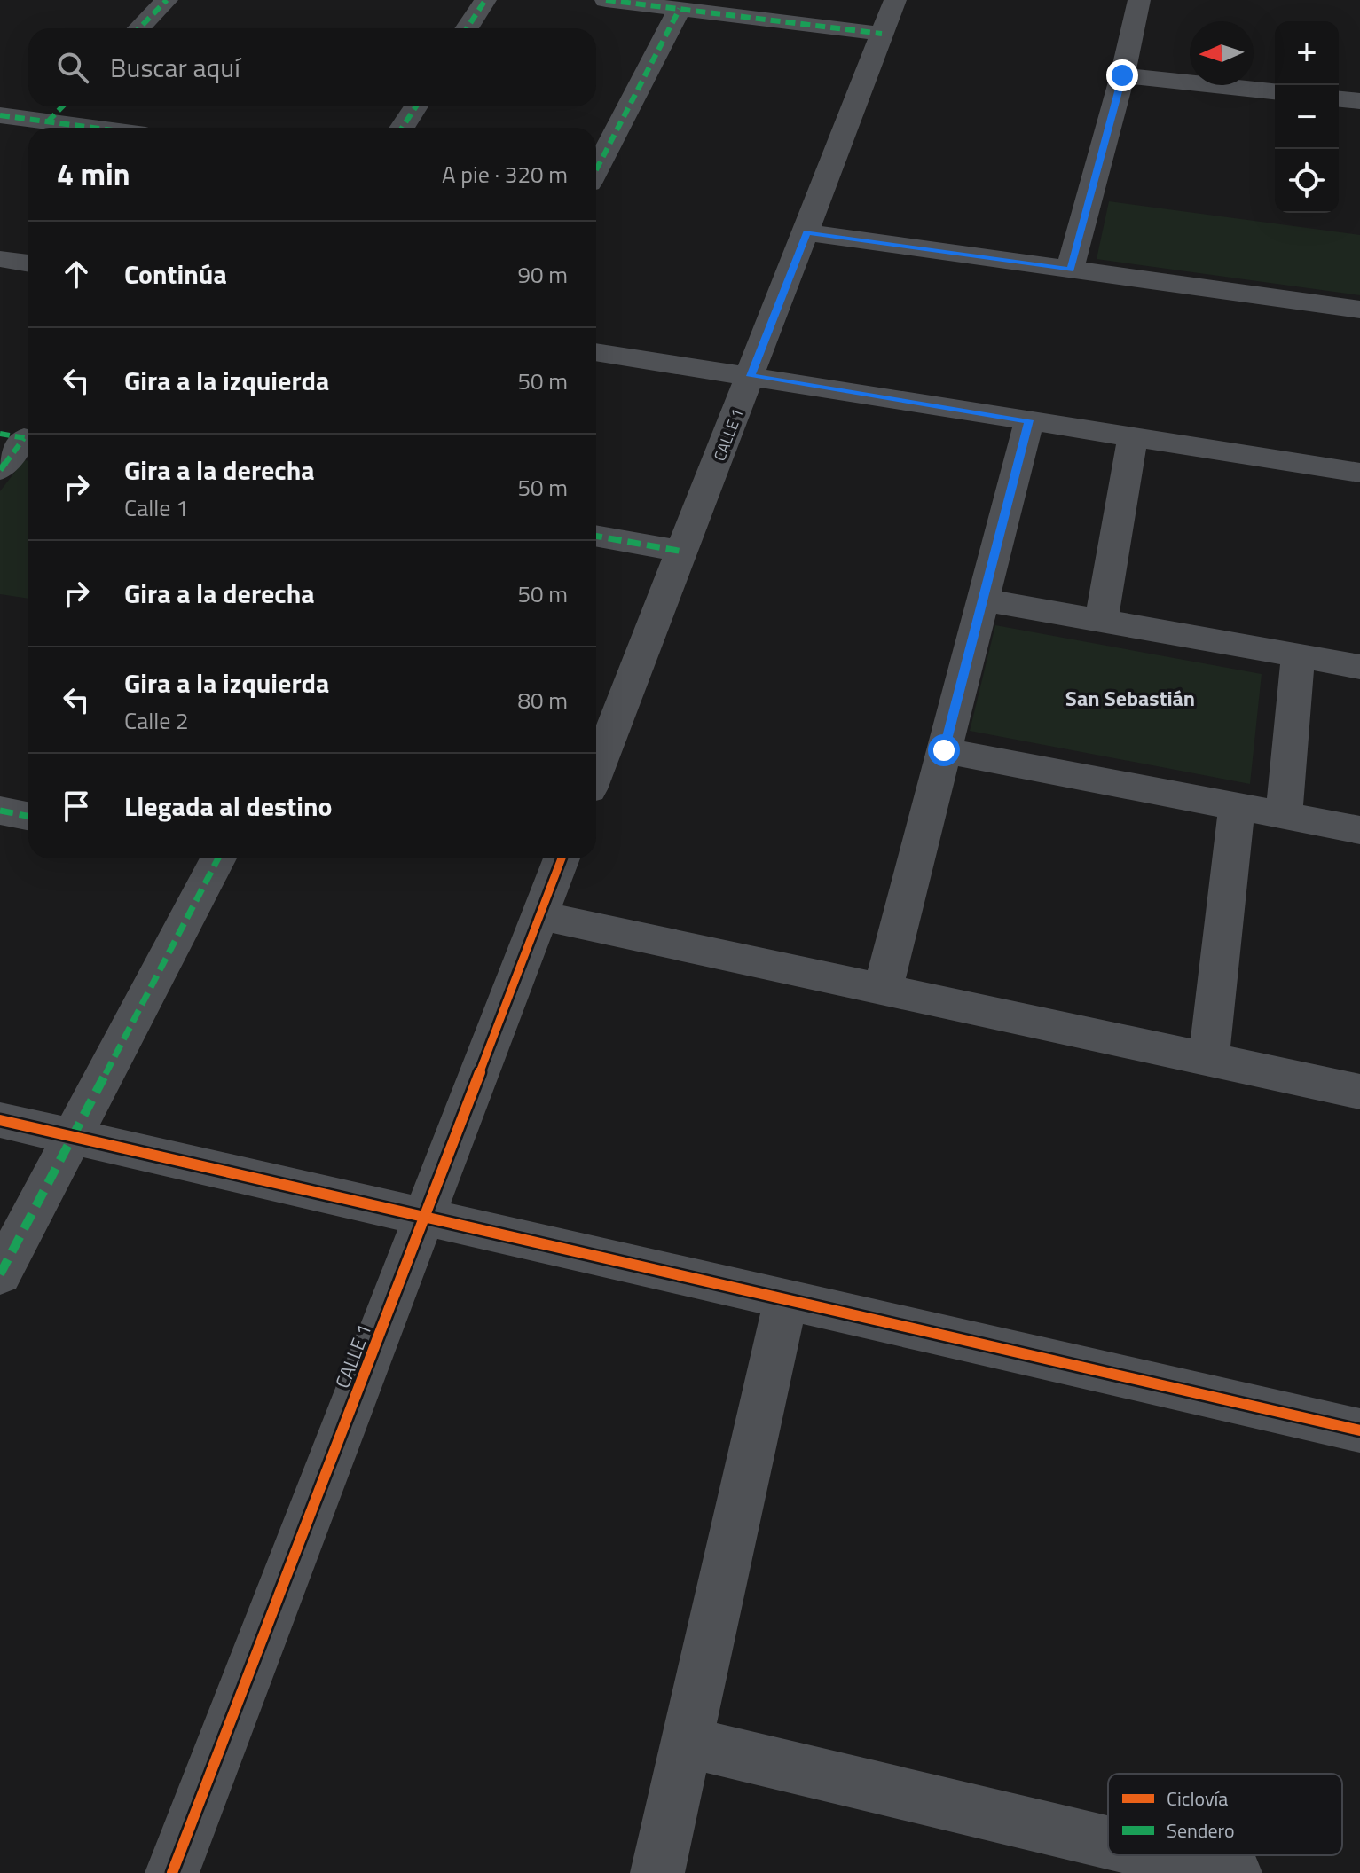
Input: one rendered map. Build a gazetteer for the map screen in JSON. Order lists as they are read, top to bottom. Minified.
{"streets":{"street":["CALLE 1"]},"districts":["San Sebastián"],"legend":["Ciclovía","Sendero"],"north":"left","page":{"map_buttons":["+","−"],"search":"Buscar aquí","heading":["4 min","A pie · 320 m"],"list":[["Continúa","90 m"],["Gira a la izquierda","50 m"],["Gira a la derecha","Calle 1","50 m"],["Gira a la derecha","50 m"],["Gira a la izquierda","Calle 2","80 m"],"Llegada al destino"]}}
